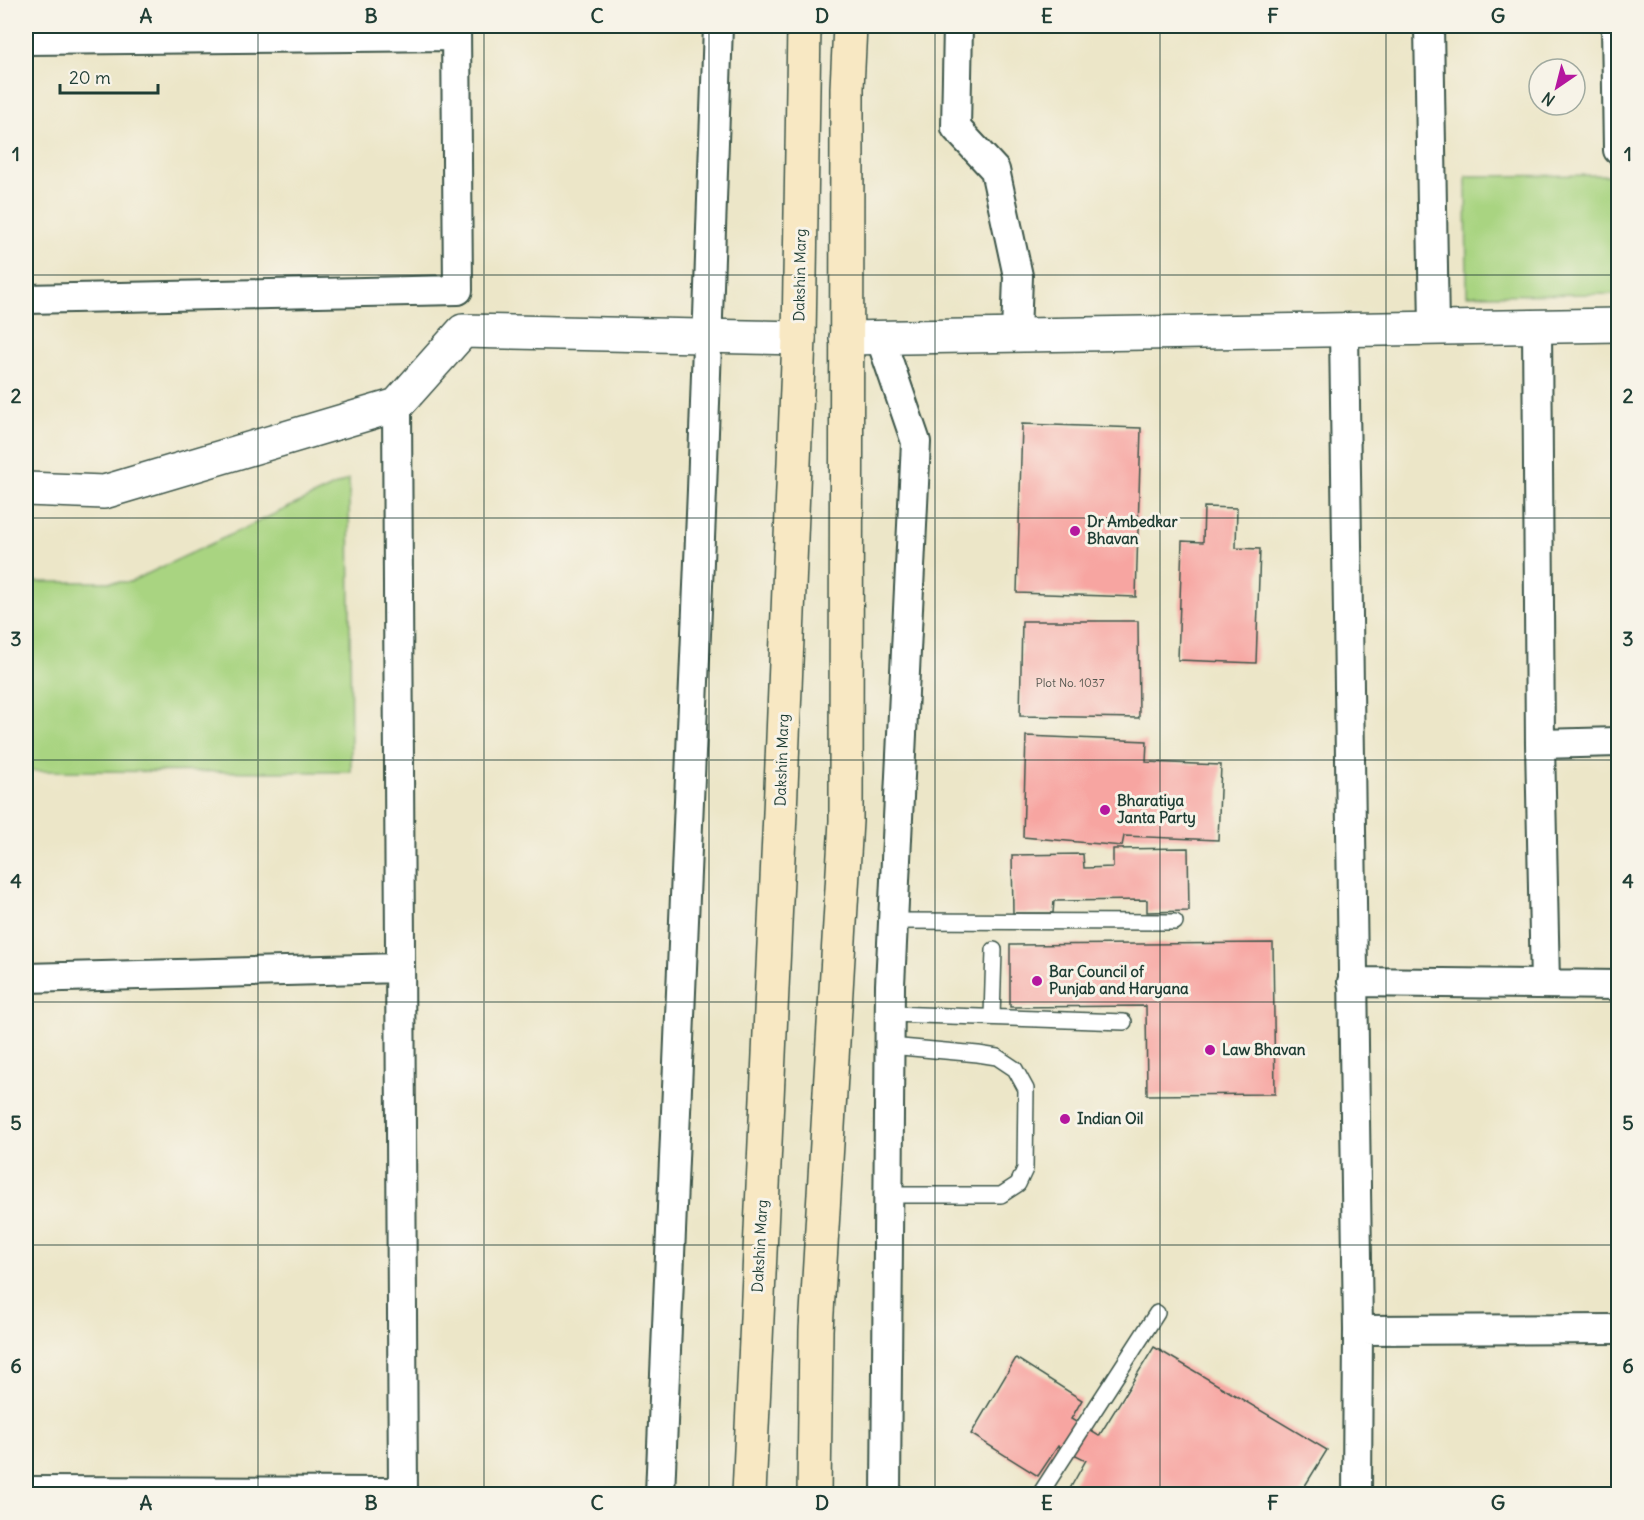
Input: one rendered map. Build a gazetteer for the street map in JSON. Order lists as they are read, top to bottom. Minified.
{"streets":{"main road":["Dakshin Marg"]},"places":["Dr Ambedkar Bhavan","Bharatiya Janta Party","Bar Council of Punjab and Haryana","Law Bhavan","Indian Oil"],"house_numbers":["Plot No. 1037"],"scale_bar":"20 m","north":"bottom left","grid":{"columns":["A","B","C","D","E","F","G"],"rows":["1","2","3","4","5","6"]}}
